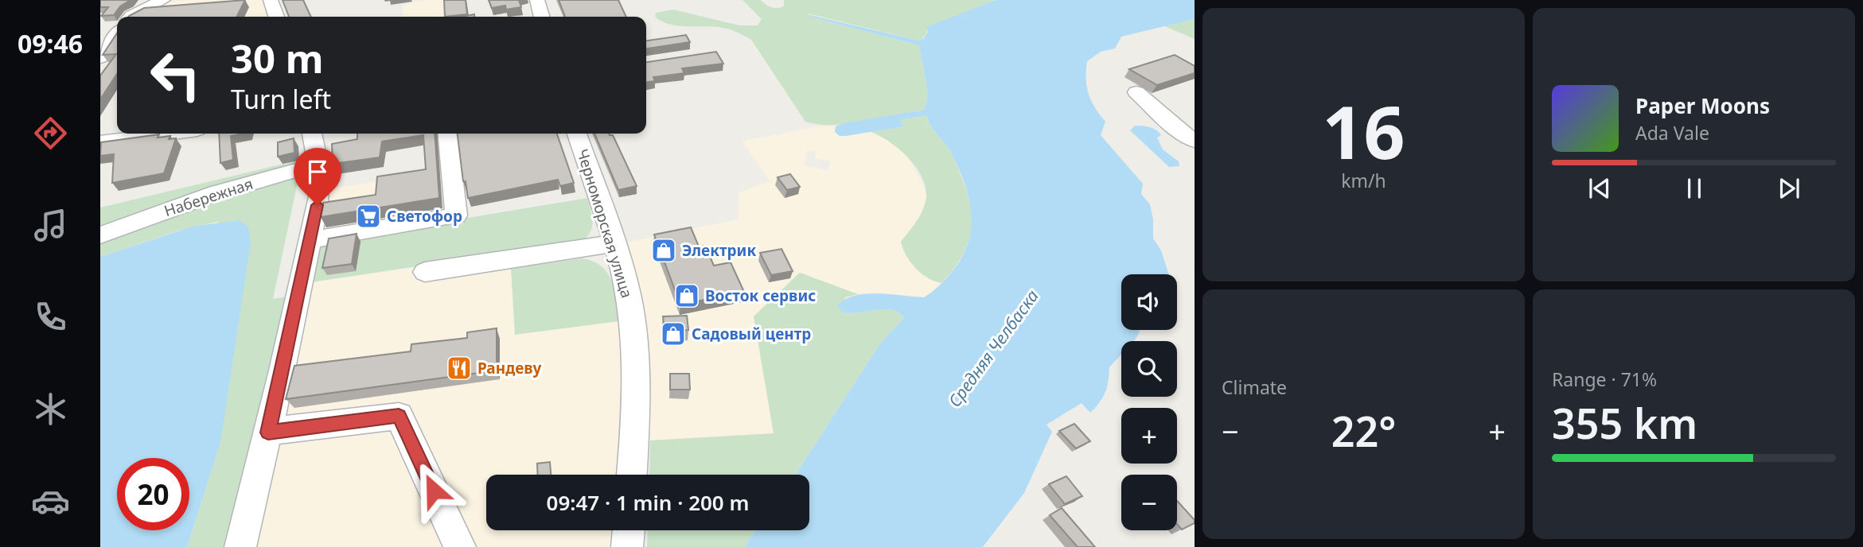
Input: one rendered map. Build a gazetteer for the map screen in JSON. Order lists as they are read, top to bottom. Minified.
{"streets":{"street":["Набережная","Черноморская улица"]},"water":["Средняя Челбаска"],"places":{"supermarket":["Светофор"],"shop":["Электрик","Восток сервис","Садовый центр"],"restaurant":["Рандеву"]},"page":{"tabs":"09:46","tile":[["16","km/h"],"Climate",["Range · 71%","355 km"]],"turn":["30 m","Turn left"],"song":["Paper Moons","Ada Vale"],"map_buttons":["+","−"],"heat":["−","22°","+"],"limit":"20","trip":"09:47 · 1 min · 200 m"}}
